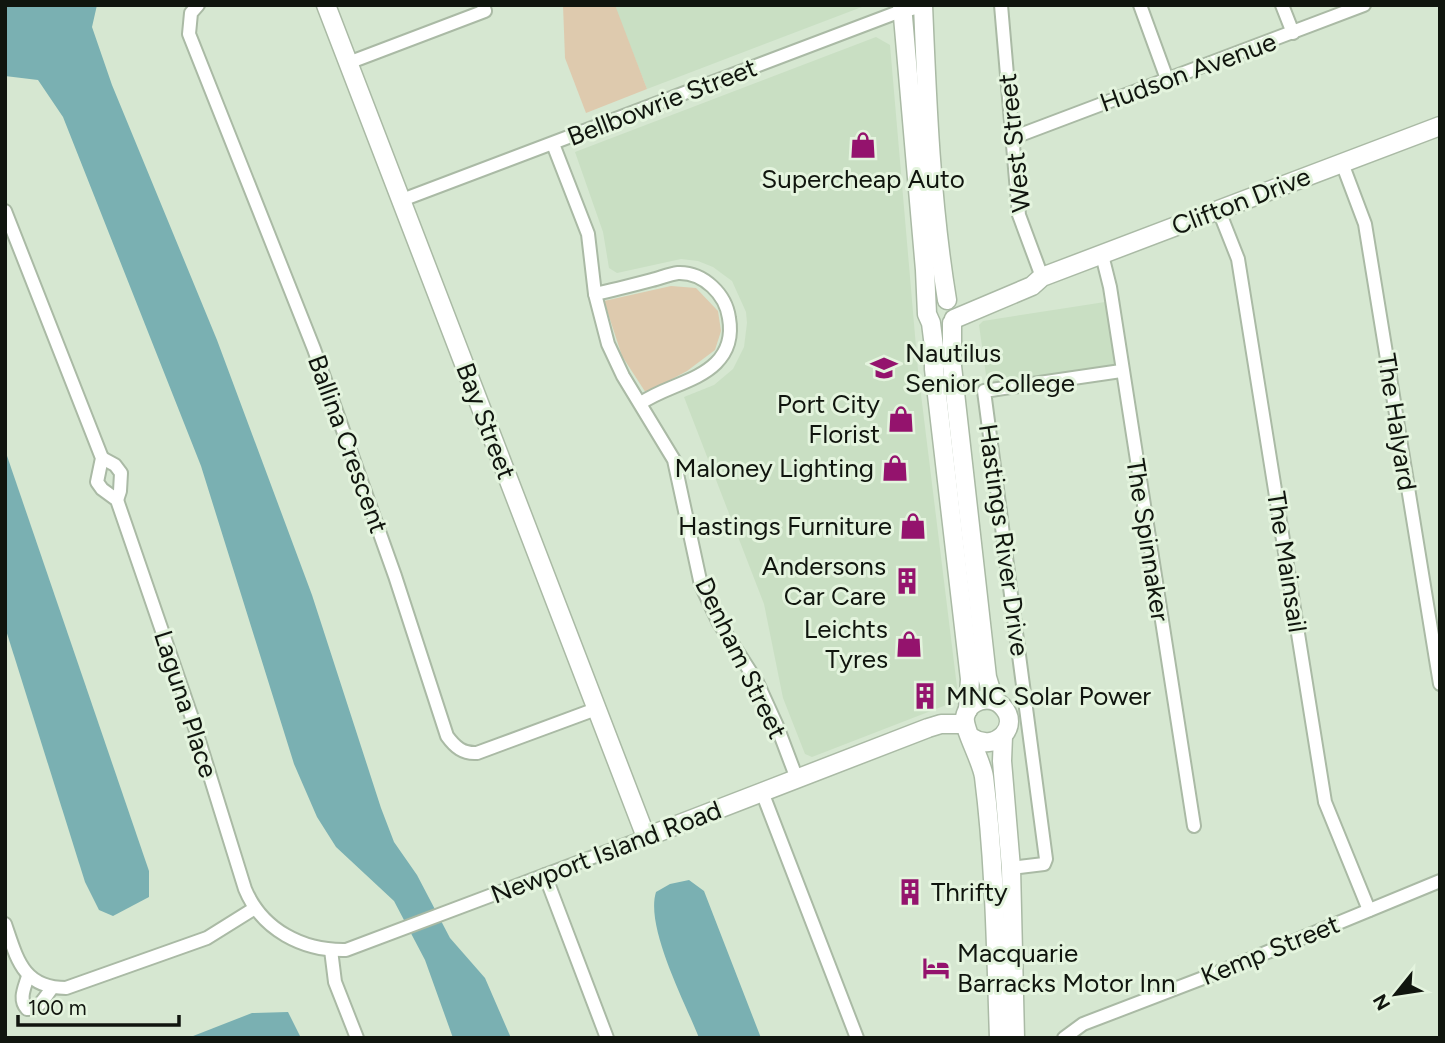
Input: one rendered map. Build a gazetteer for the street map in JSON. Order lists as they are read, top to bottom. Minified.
{"streets":{"main road":["Clifton Drive","Bay Street","Hastings River Drive","Newport Island Road"],"street":["Hudson Avenue","Bellbowrie Street","West Street","The Halyard","Ballina Crescent","The Spinnaker","The Mainsail","Denham Street","Laguna Place","Kemp Street"]},"crossings":[["Hudson Avenue","West Street"],["Bellbowrie Street","Bay Street"],["Bellbowrie Street","Hastings River Drive"],["Bellbowrie Street","Denham Street"],["West Street","Clifton Drive"],["Clifton Drive","The Halyard"],["Clifton Drive","Hastings River Drive"],["Clifton Drive","The Spinnaker"],["Clifton Drive","The Mainsail"],["Bay Street","Ballina Crescent"],["Bay Street","Newport Island Road"],["Hastings River Drive","The Spinnaker"],["Hastings River Drive","Newport Island Road"],["The Mainsail","Kemp Street"],["Denham Street","Newport Island Road"],["Laguna Place","Newport Island Road"]],"places":{"shop":["Supercheap Auto","Port City Florist","Maloney Lighting","Hastings Furniture","Leichts Tyres"],"school or university":["Nautilus Senior College"],"building":["Andersons Car Care","MNC Solar Power","Thrifty"],"hotel":["Macquarie Barracks Motor Inn"]},"scale_bar":"100 m","north":"bottom left"}
